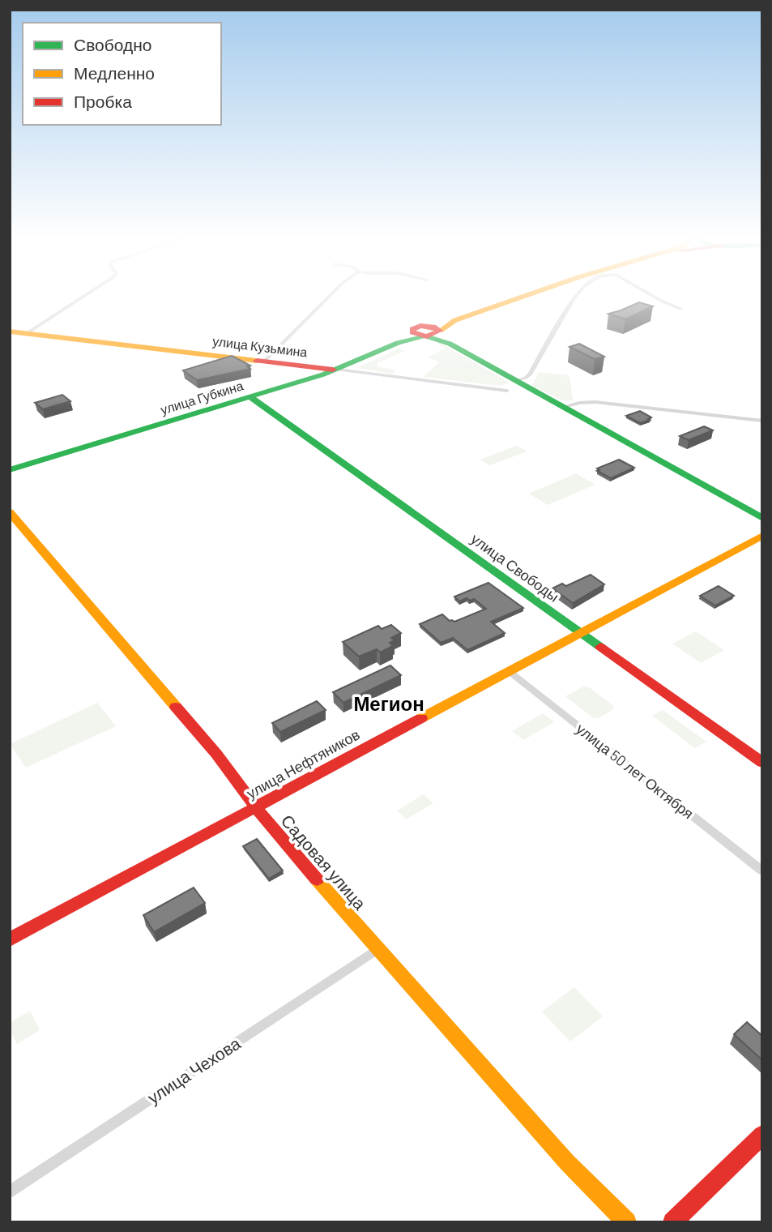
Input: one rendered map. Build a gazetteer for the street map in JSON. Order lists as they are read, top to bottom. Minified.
{"streets":{"main road":["улица Кузьмина","улица Губкина","улица Свободы","улица Нефтяников","Садовая улица"],"street":["улица 50 лет Октября","улица Чехова"]},"crossings":[["улица Кузьмина","улица Губкина"],["улица Губкина","улица Свободы"],["улица Свободы","улица Нефтяников"],["улица Нефтяников","улица 50 лет Октября"],["улица Нефтяников","Садовая улица"],["Садовая улица","улица Чехова"]],"districts":["Мегион"],"legend":["Свободно","Медленно","Пробка"]}
